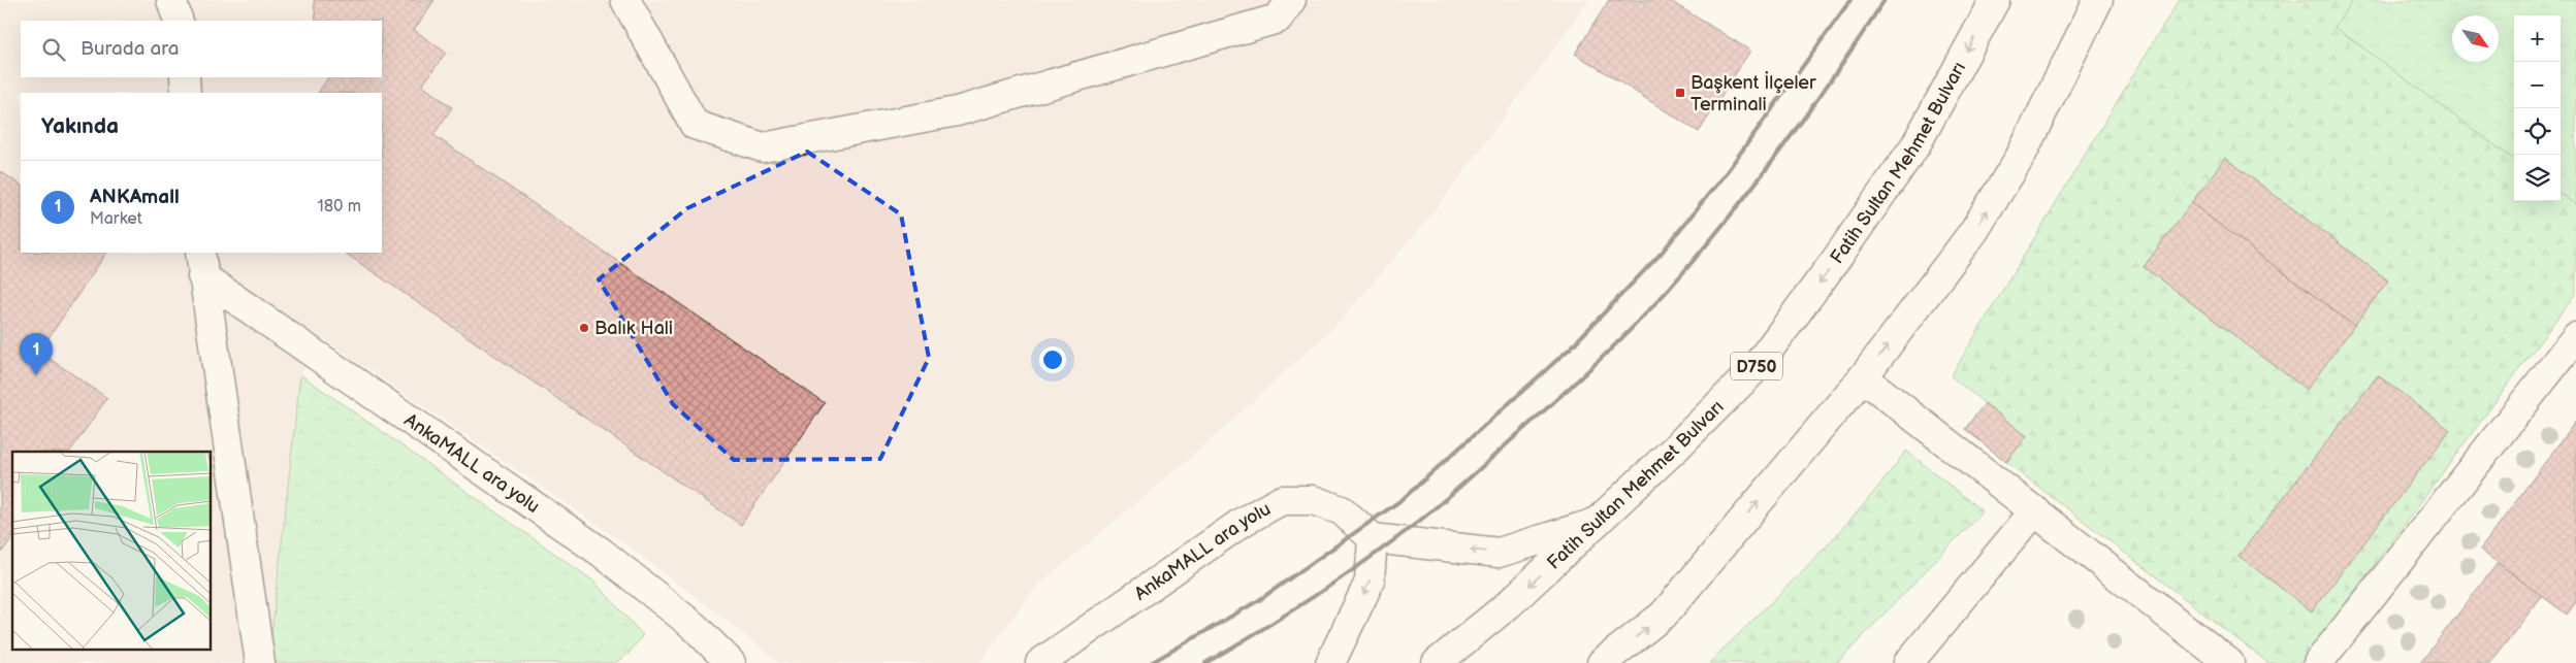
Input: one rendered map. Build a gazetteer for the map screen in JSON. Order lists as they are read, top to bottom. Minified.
{"streets":{"main road":["Fatih Sultan Mehmet Bulvarı","D750","AnkaMALL ara yolu"]},"places":{"transit":["Başkent İlçeler Terminali"],"other":["Balık Hali"]},"north":"bottom right","page":{"map_buttons":["+","−"],"search":"Burada ara","heading":"Yakında","list":[{"mark":"1","name":"ANKAmall","note":"Market","value":"180 m"}],"pins":"1"}}
